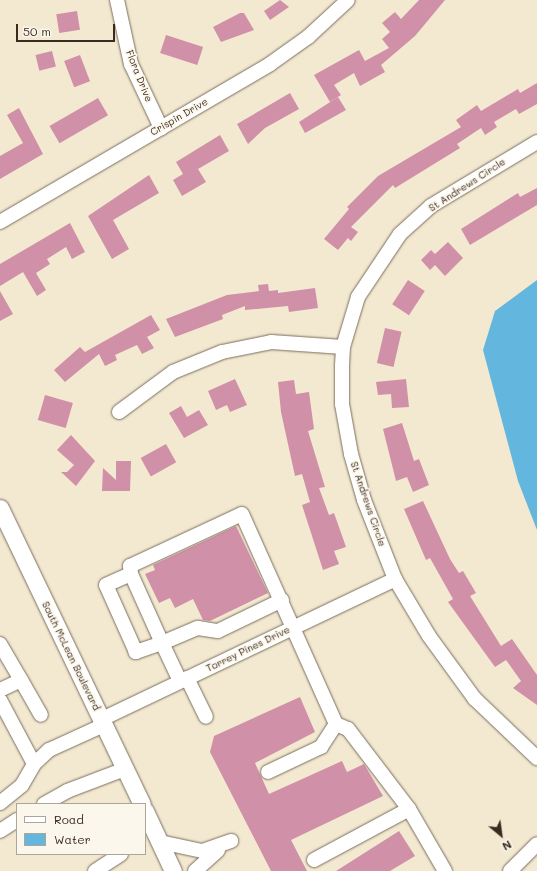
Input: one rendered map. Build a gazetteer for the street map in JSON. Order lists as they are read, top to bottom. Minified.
{"streets":{"main road":["South McLean Boulevard"],"street":["Flora Drive","Crispin Drive","St Andrews Circle","Torrey Pines Drive"]},"crossings":[["Flora Drive","Crispin Drive"],["St Andrews Circle","Torrey Pines Drive"],["Torrey Pines Drive","South McLean Boulevard"]],"legend":["Road","Water"],"scale_bar":"50 m","north":"bottom right"}
